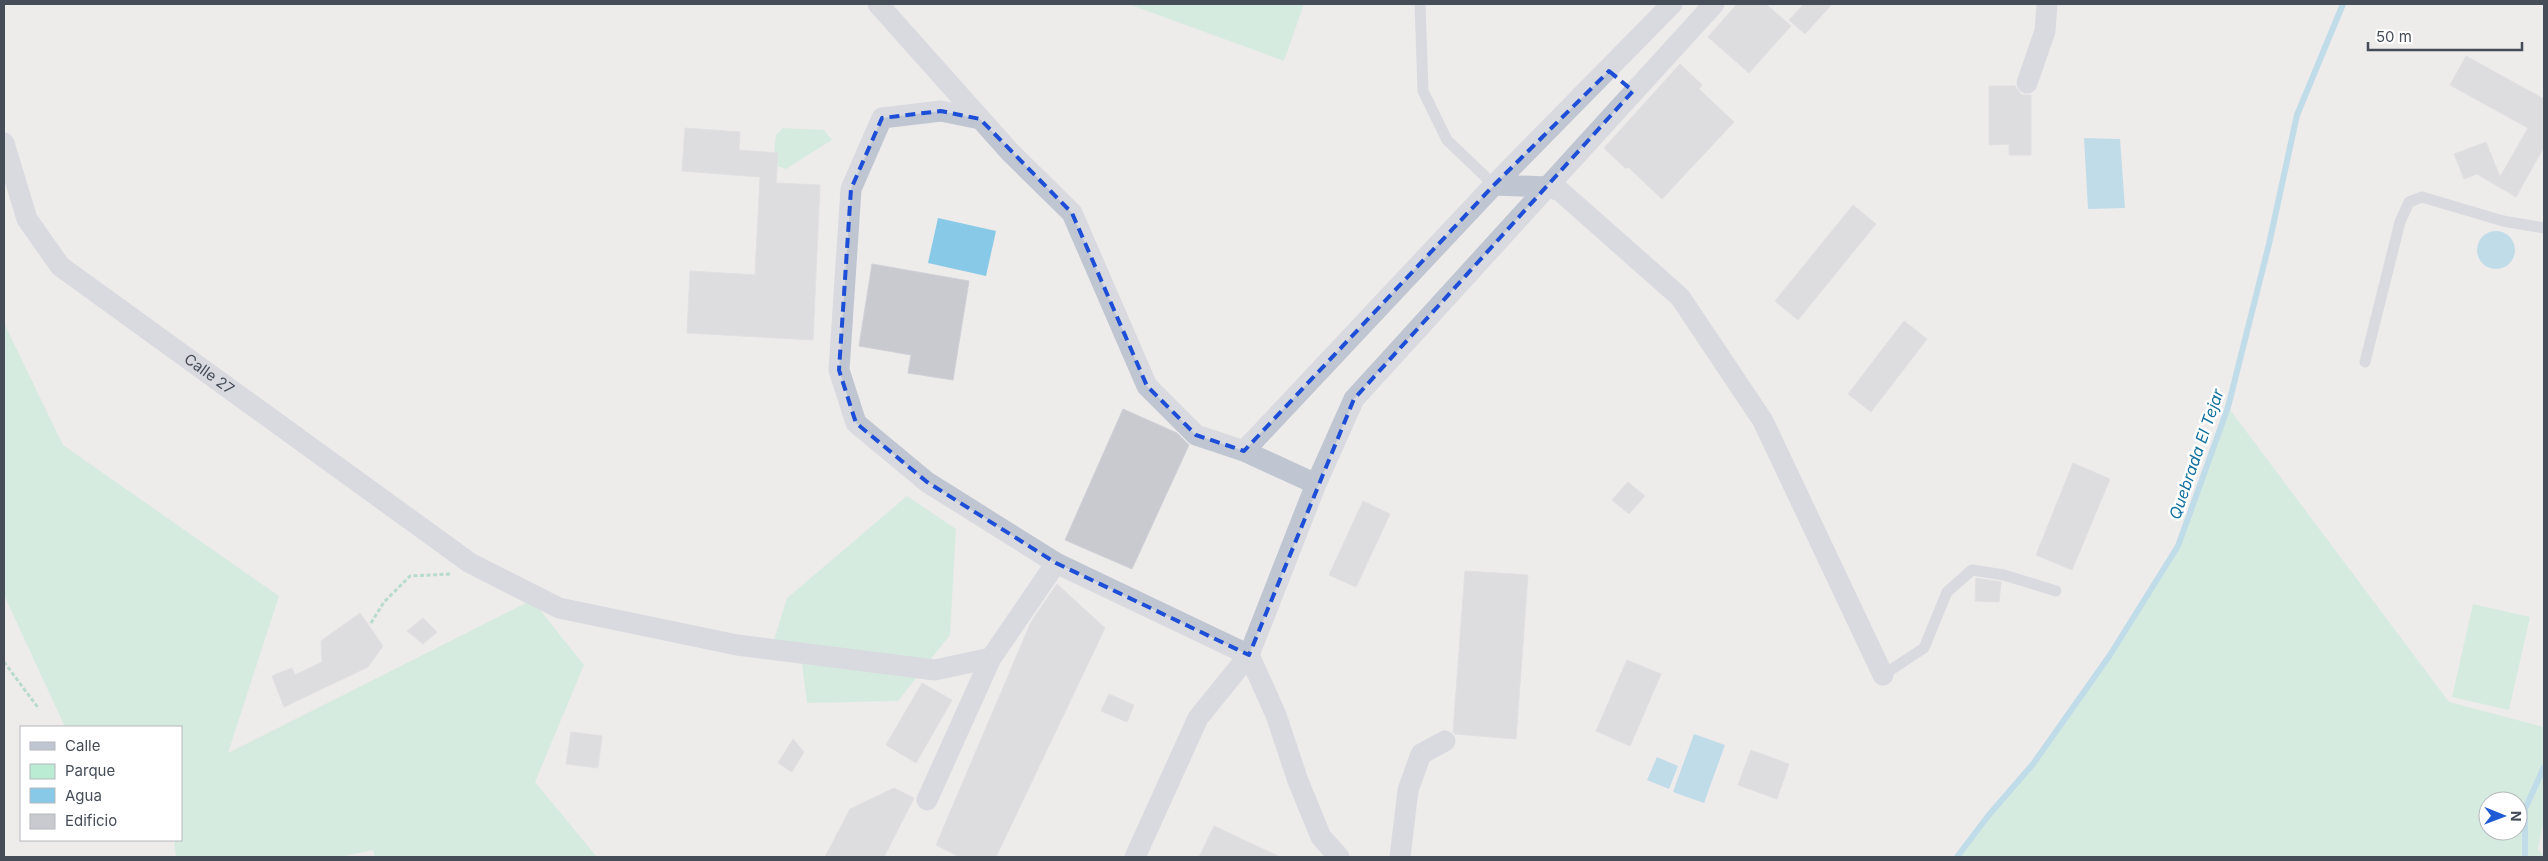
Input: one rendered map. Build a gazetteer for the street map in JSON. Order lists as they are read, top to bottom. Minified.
{"streets":{"street":["Calle 27"]},"water":["Quebrada El Tejar"],"legend":["Calle","Parque","Agua","Edificio"],"scale_bar":"50 m","north":"right"}
